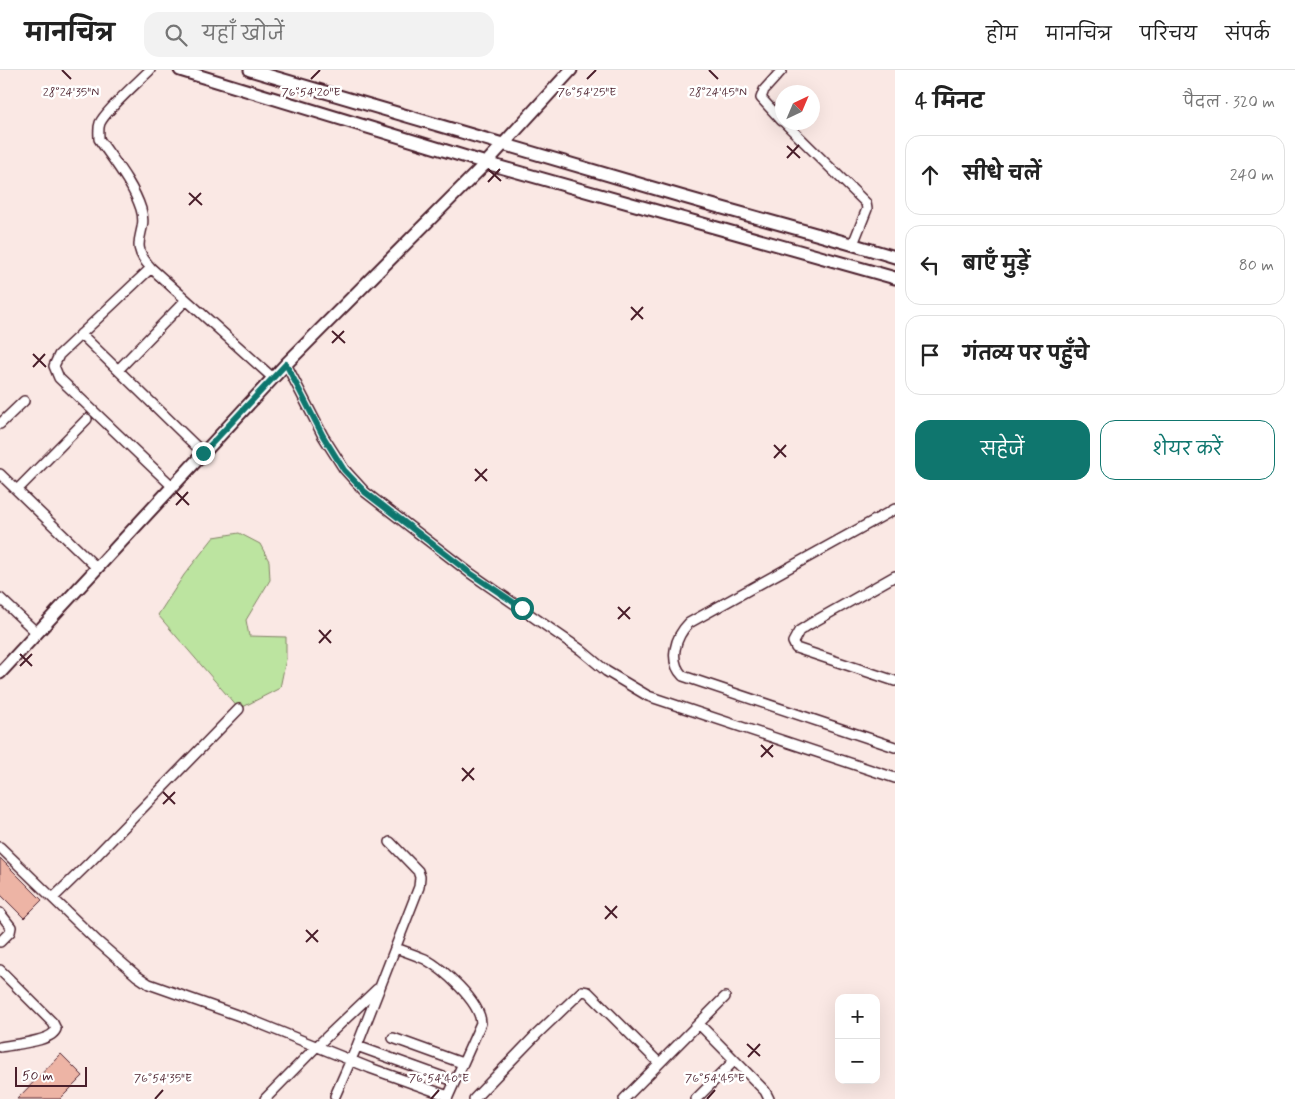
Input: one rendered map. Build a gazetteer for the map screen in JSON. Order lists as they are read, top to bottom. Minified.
{"scale_bar":"50 m","north":"top right","page":{"header":"मानचित्र","search":"यहाँ खोजें","nav":["होम","मानचित्र","परिचय","संपर्क"],"heading":["4 मिनट","पैदल · 320 m"],"list":[["सीधे चलें","240 m"],["बाएँ मुड़ें","80 m"],"गंतव्य पर पहुँचे"],"buttons":["सहेजें","शेयर करें"],"map_buttons":["+","−"],"scale":"50 m"},"coordinates":["28°24'35\"N","28°24'45\"N","76°54'20\"E","76°54'25\"E","76°54'35\"E","76°54'40\"E","76°54'45\"E"]}
